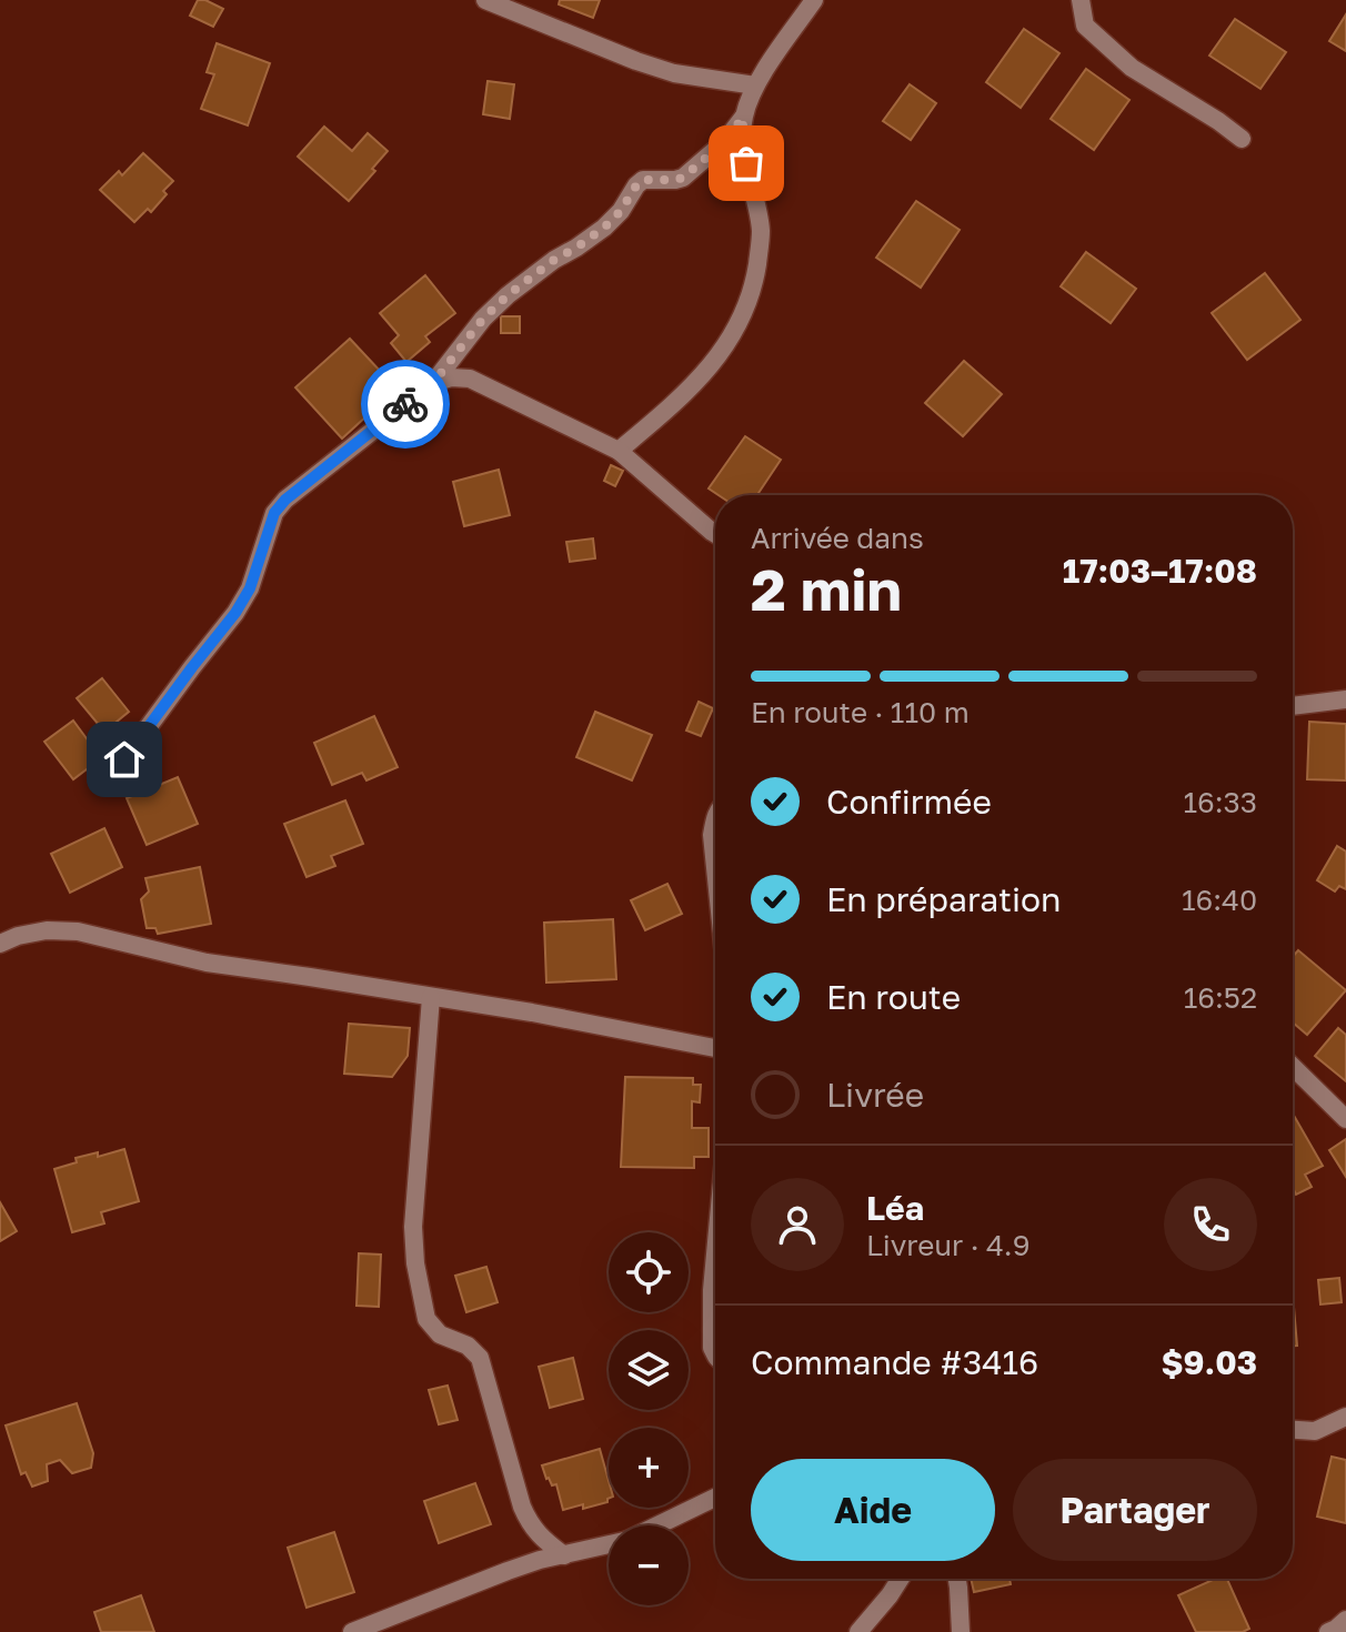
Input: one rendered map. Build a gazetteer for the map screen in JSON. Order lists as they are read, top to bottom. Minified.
{"page":{"heading":["2 min","Arrivée dans","17:03–17:08"],"panel":["Léa","Livreur · 4.9","Commande #3416","$9.03"],"bar":"En route · 110 m","list":[["Confirmée","16:33"],["En préparation","16:40"],["En route","16:52"],"Livrée"],"map_buttons":["+","−"],"buttons":["Aide","Partager"]}}
